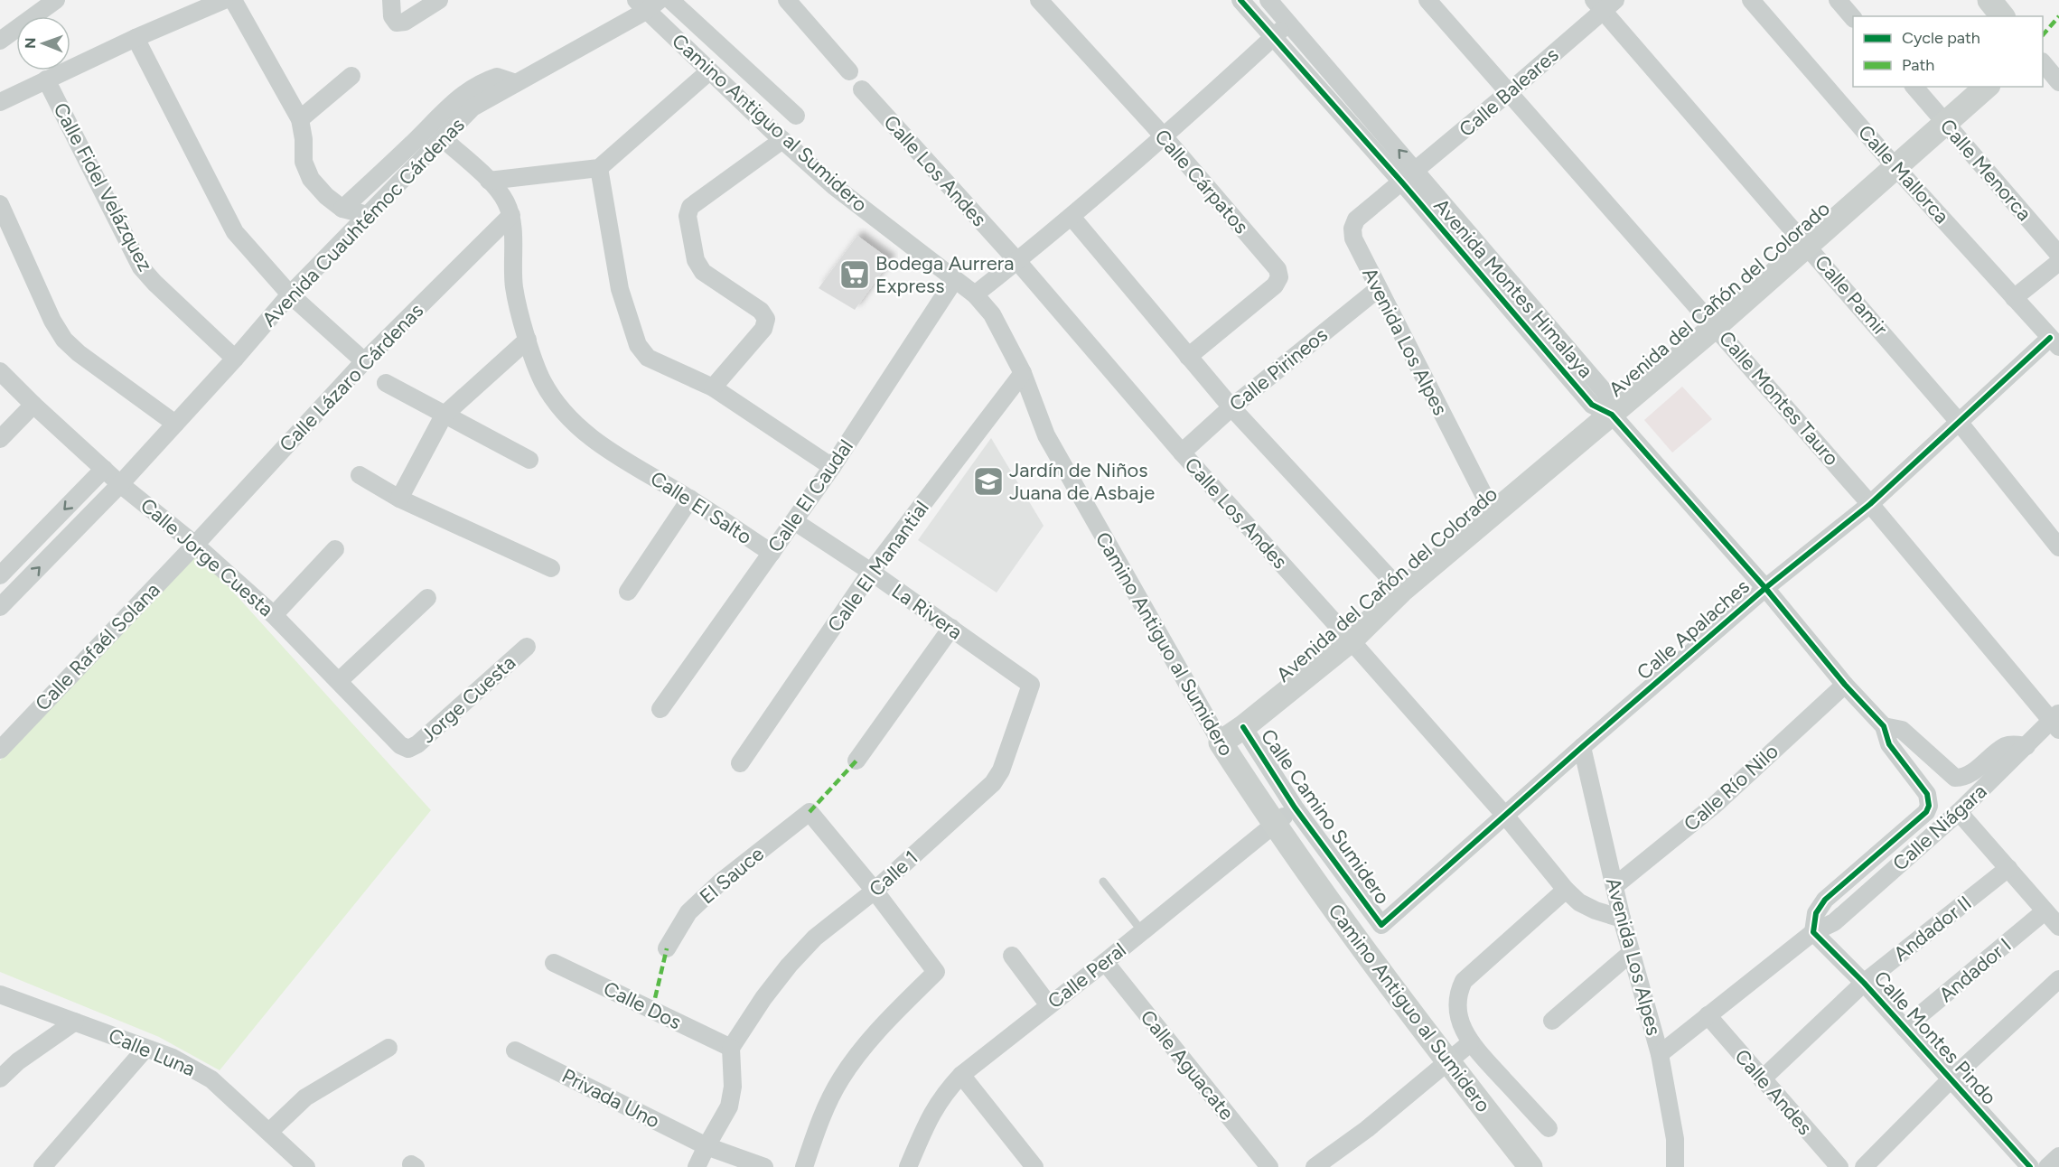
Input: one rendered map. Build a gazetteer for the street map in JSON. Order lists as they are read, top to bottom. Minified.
{"streets":{"main road":["Camino Antiguo al Sumidero","Avenida del Cañón del Colorado"],"street":["Calle Baleares","Calle Menorca","Calle Los Andes","Calle Mallorca","Calle Cárpatos","Calle Fidel Velázquez","Avenida Cuauhtémoc Cárdenas","Avenida Montes Himalaya","Calle Pamir","Avenida Los Alpes","Calle Pirineos","Calle Lázaro Cárdenas","Calle Montes Tauro","Calle El Caudal","Calle El Salto","Calle Jorge Cuesta","Calle El Manantial","La Rivera","Calle Apalaches","Calle Rafaél Solana","Jorge Cuesta","Calle Río Nilo","Calle Camino Sumidero","Calle Niágara","Calle 1","El Sauce","Andador II","Andador I","Calle Peral","Calle Dos","Calle Montes Pindo","Calle Luna","Calle Aguacate","Calle Andes","Privada Uno"]},"crossings":[["Calle Baleares","Avenida Montes Himalaya"],["Calle Baleares","Calle Pamir"],["Calle Baleares","Avenida Los Alpes"],["Calle Baleares","Calle Montes Tauro"],["Camino Antiguo al Sumidero","Avenida Cuauhtémoc Cárdenas"],["Camino Antiguo al Sumidero","Avenida del Cañón del Colorado"],["Camino Antiguo al Sumidero","Calle El Caudal"],["Camino Antiguo al Sumidero","Calle El Manantial"],["Camino Antiguo al Sumidero","Calle Peral"],["Calle Menorca","Avenida del Cañón del Colorado"],["Calle Los Andes","Avenida del Cañón del Colorado"],["Calle Los Andes","Avenida Los Alpes"],["Calle Los Andes","Calle Pirineos"],["Calle Los Andes","Calle Apalaches"],["Calle Mallorca","Avenida del Cañón del Colorado"],["Calle Mallorca","Calle Apalaches"],["Calle Fidel Velázquez","Avenida Cuauhtémoc Cárdenas"],["Avenida Cuauhtémoc Cárdenas","Calle Jorge Cuesta"],["Avenida Montes Himalaya","Avenida del Cañón del Colorado"],["Avenida Montes Himalaya","Avenida Los Alpes"],["Avenida Montes Himalaya","Calle Apalaches"],["Avenida Montes Himalaya","Calle Río Nilo"],["Avenida Montes Himalaya","Calle Niágara"],["Calle Pamir","Avenida del Cañón del Colorado"],["Calle Pamir","Calle Apalaches"],["Avenida del Cañón del Colorado","Avenida Los Alpes"],["Avenida del Cañón del Colorado","Calle Montes Tauro"],["Avenida del Cañón del Colorado","Calle Camino Sumidero"],["Avenida Los Alpes","Calle Pirineos"],["Avenida Los Alpes","Calle Apalaches"],["Avenida Los Alpes","Calle Río Nilo"],["Avenida Los Alpes","Calle Niágara"],["Calle Lázaro Cárdenas","Calle El Salto"],["Calle Lázaro Cárdenas","Calle Jorge Cuesta"],["Calle Lázaro Cárdenas","Calle Rafaél Solana"],["Calle Montes Tauro","Calle Apalaches"],["Calle Montes Tauro","Calle Niágara"],["Calle El Caudal","Calle El Salto"],["Calle El Caudal","La Rivera"],["Calle Jorge Cuesta","Calle Rafaél Solana"],["Calle Jorge Cuesta","Jorge Cuesta"],["Calle El Manantial","La Rivera"],["La Rivera","Calle 1"],["Calle Apalaches","Calle Camino Sumidero"],["Calle Camino Sumidero","Calle Peral"],["Calle Niágara","Calle Montes Pindo"],["Calle Niágara","Calle Andes"],["Calle 1","El Sauce"],["Calle 1","Calle Dos"],["Andador II","Calle Montes Pindo"],["Andador II","Calle Andes"],["Andador I","Calle Montes Pindo"],["Calle Peral","Calle Aguacate"]],"places":{"supermarket":["Bodega Aurrera Express"],"school or university":["Jardín de Niños Juana de Asbaje"]},"legend":["Cycle path","Path"],"north":"left"}
